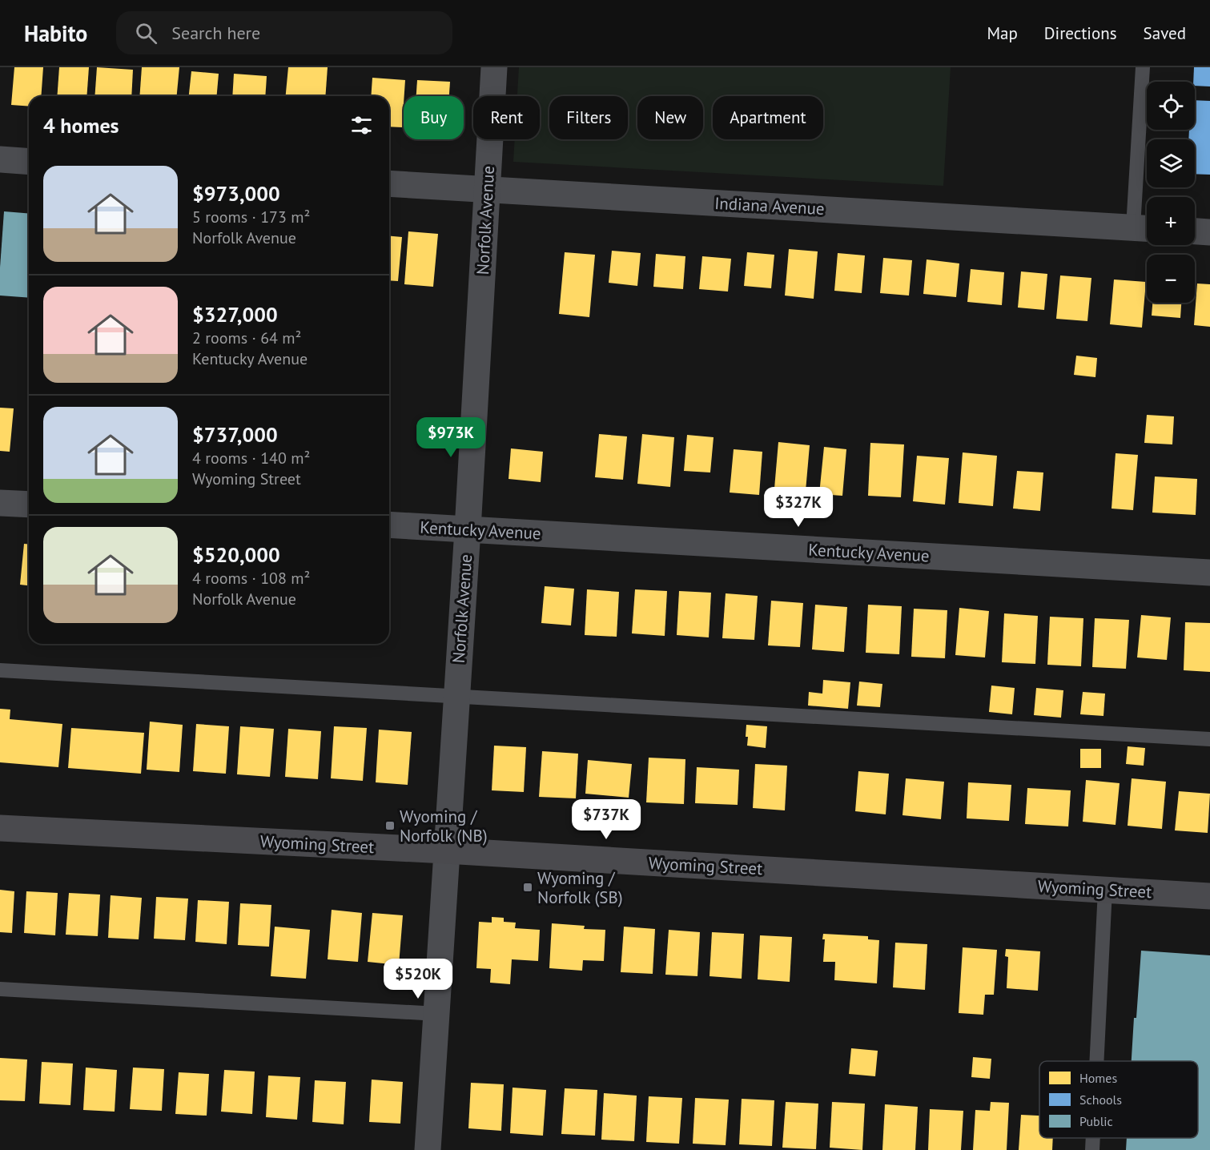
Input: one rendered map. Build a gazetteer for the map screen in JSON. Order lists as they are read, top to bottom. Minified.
{"streets":{"street":["Indiana Avenue","Norfolk Avenue","Kentucky Avenue","Wyoming Street"]},"crossings":[["Indiana Avenue","Norfolk Avenue"],["Norfolk Avenue","Kentucky Avenue"],["Norfolk Avenue","Wyoming Street"]],"places":{"transit":["Wyoming / Norfolk (NB)","Wyoming / Norfolk (SB)"]},"legend":["Homes","Schools","Public"],"page":{"header":"Habito","search":"Search here","nav":["Map","Directions","Saved"],"map_buttons":["+","−"],"chip":["Buy","Rent","Filters","New","Apartment"],"heading":"4 homes","list":[{"name":"$973,000","note":"5 rooms · 173 m² · Norfolk Avenue"},{"name":"$327,000","note":"2 rooms · 64 m² · Kentucky Avenue"},{"name":"$737,000","note":"4 rooms · 140 m² · Wyoming Street"},{"name":"$520,000","note":"4 rooms · 108 m² · Norfolk Avenue"}],"price":["$973K","$327K","$737K","$520K"]}}
